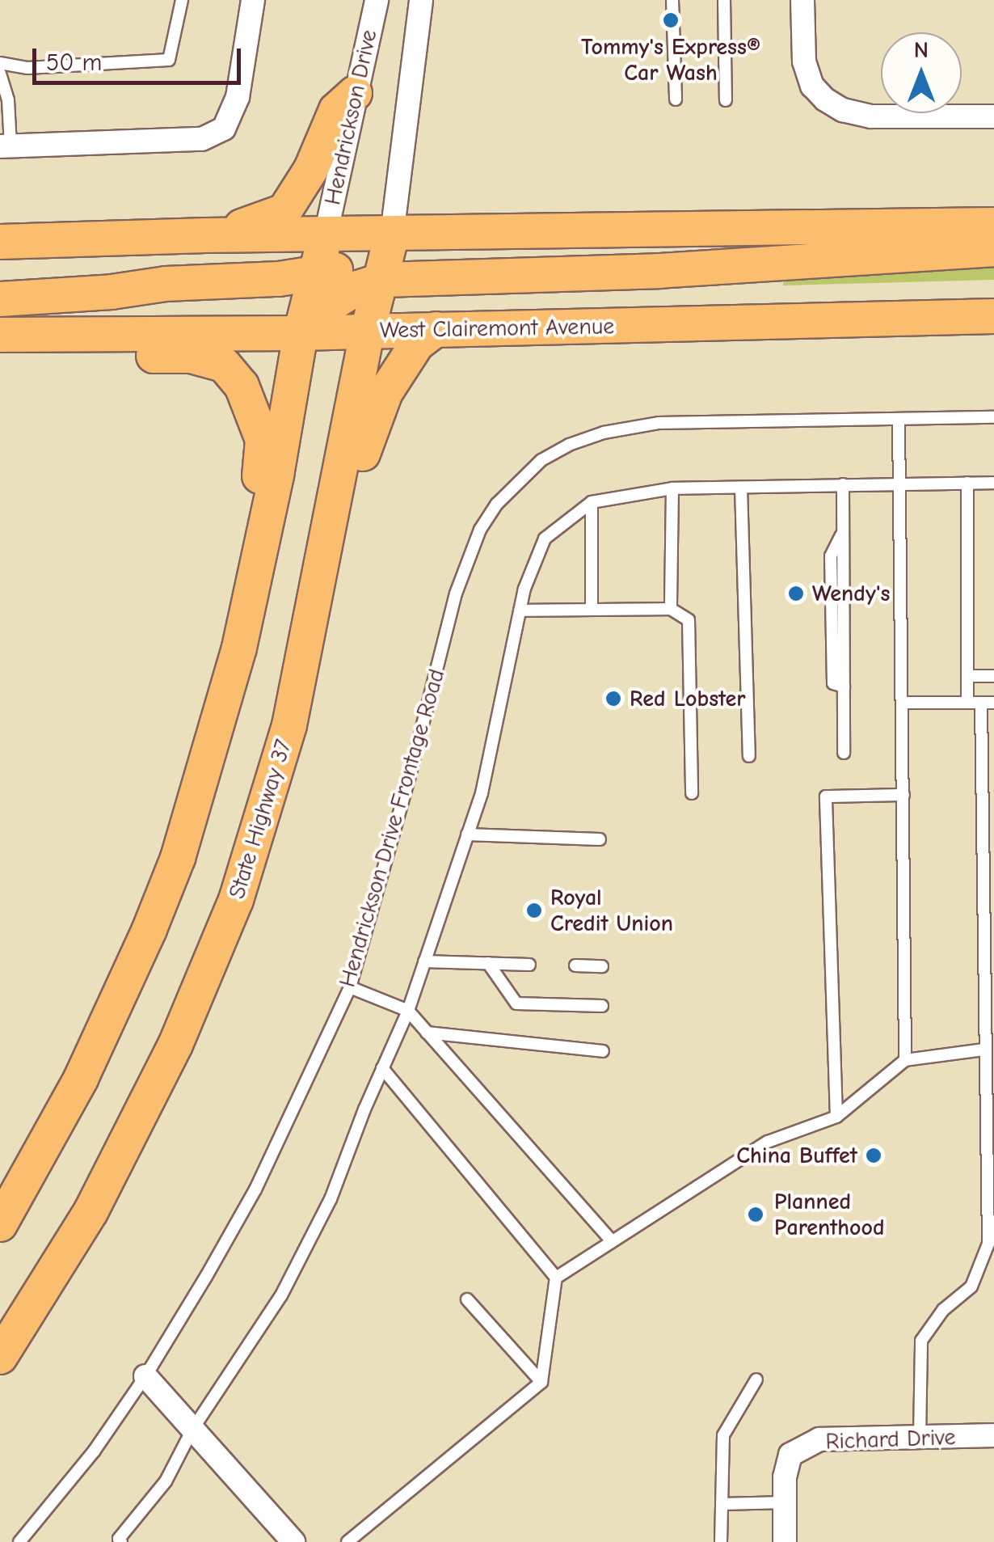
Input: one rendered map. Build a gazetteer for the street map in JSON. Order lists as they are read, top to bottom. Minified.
{"streets":{"main road":["West Clairemont Avenue","State Highway 37"],"street":["Hendrickson Drive","Richard Drive"],"lane":["Hendrickson Drive Frontage Road"]},"crossings":[["Hendrickson Drive","State Highway 37"],["West Clairemont Avenue","State Highway 37"]],"places":["Tommy's Express® Car Wash","Wendy's","Red Lobster","Royal Credit Union","China Buffet","Planned Parenthood"],"scale_bar":"50 m","north":"top"}
